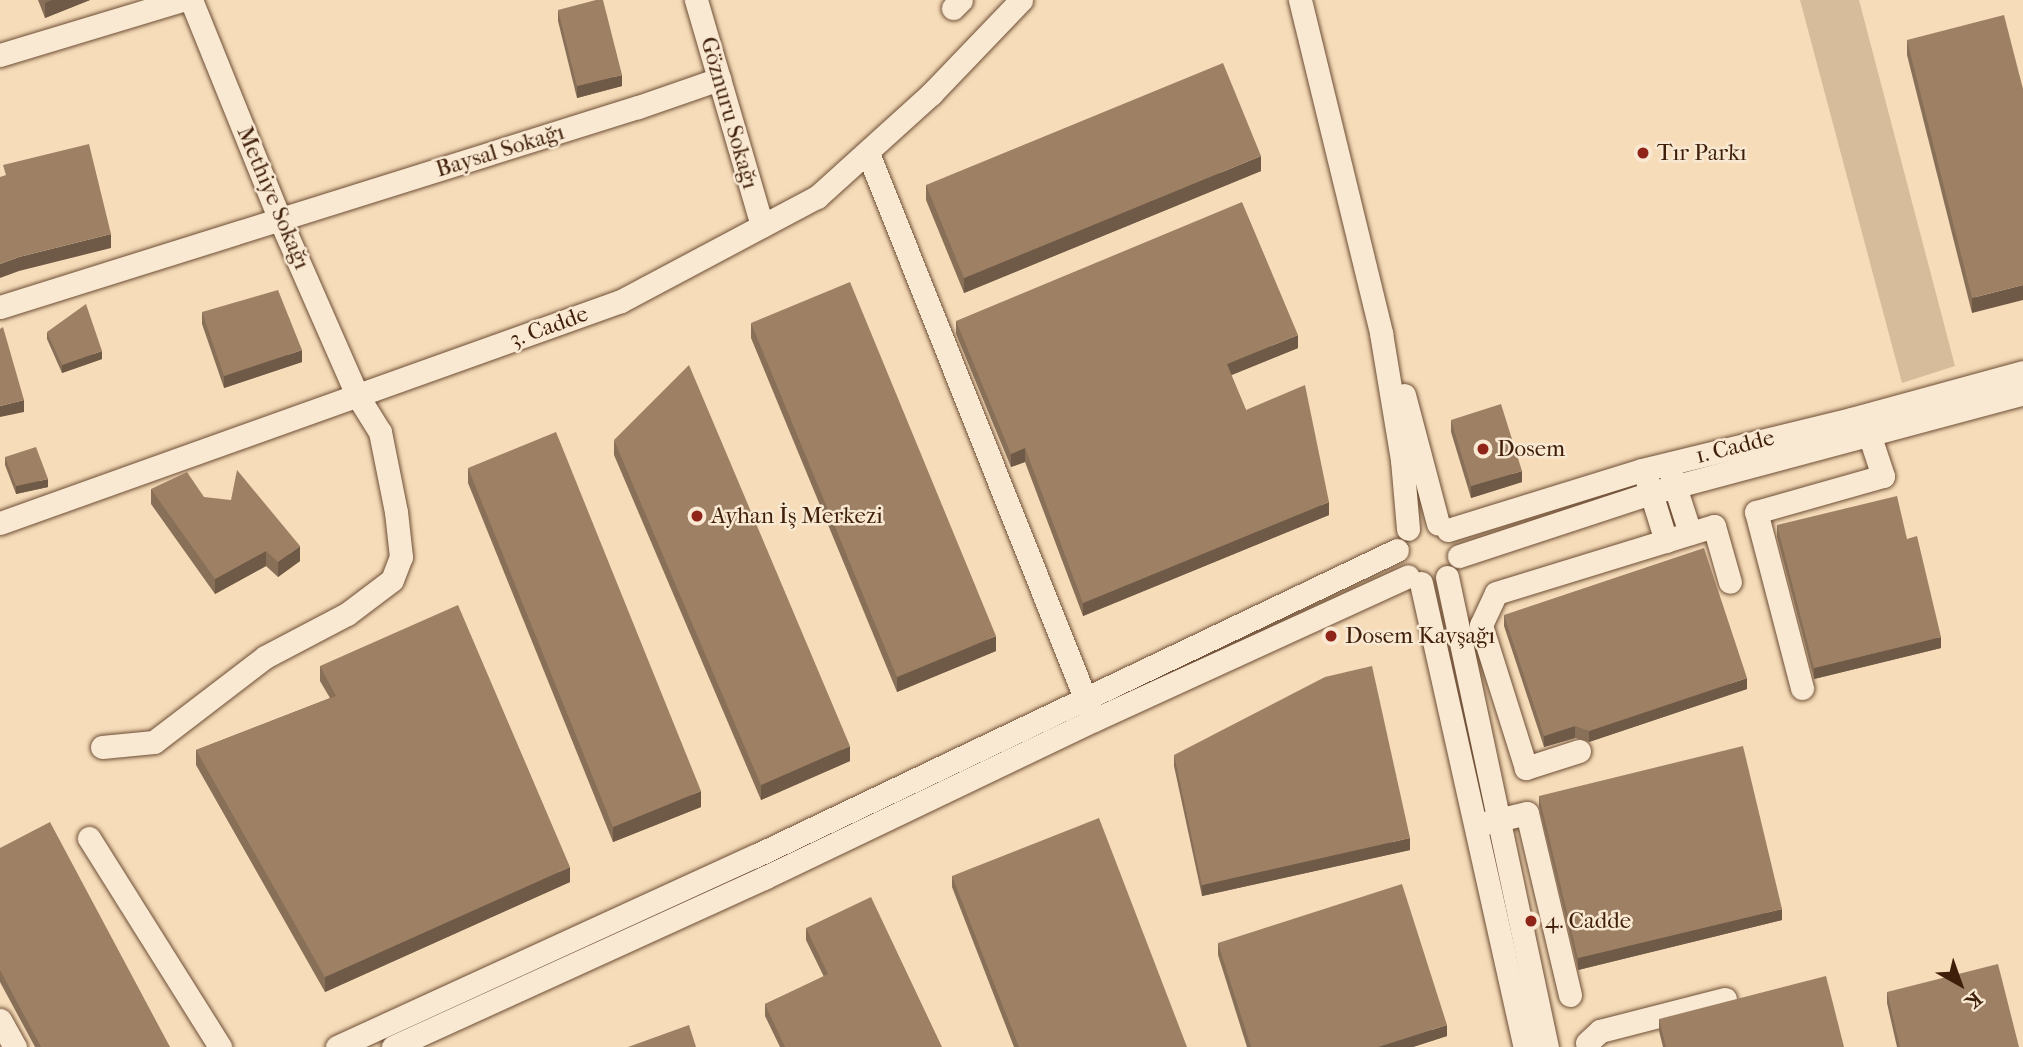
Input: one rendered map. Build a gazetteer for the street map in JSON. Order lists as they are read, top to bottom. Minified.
{"streets":{"street":["Göznuru Sokağı","Baysal Sokağı","Methiye Sokağı","3. Cadde","1. Cadde"]},"crossings":[["Göznuru Sokağı","Baysal Sokağı"],["Göznuru Sokağı","3. Cadde"],["Baysal Sokağı","Methiye Sokağı"],["Methiye Sokağı","3. Cadde"]],"places":["Tır Parkı","Dosem","Ayhan İş Merkezi","Dosem Kavşağı","4. Cadde"],"north":"bottom right"}
